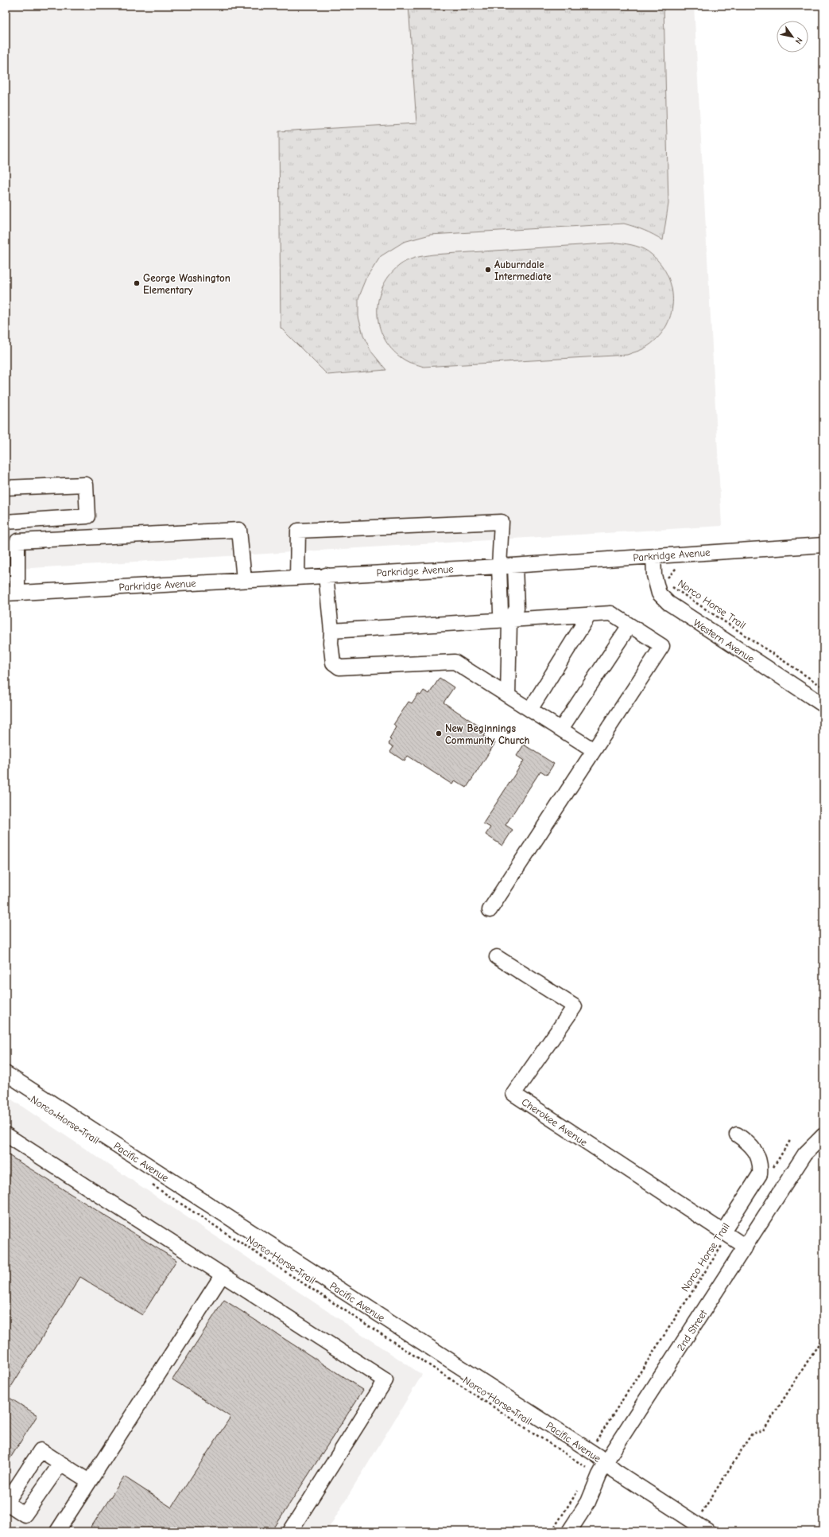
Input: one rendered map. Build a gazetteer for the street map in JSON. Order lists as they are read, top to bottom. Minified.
{"streets":{"street":["Parkridge Avenue","Western Avenue","Cherokee Avenue","Pacific Avenue","2nd Street"],"path":["Norco Horse Trail"]},"crossings":[["Parkridge Avenue","Western Avenue"],["Norco Horse Trail","Cherokee Avenue"],["Norco Horse Trail","Pacific Avenue"],["Norco Horse Trail","2nd Street"],["Cherokee Avenue","2nd Street"],["Pacific Avenue","2nd Street"]],"places":["Auburndale Intermediate","George Washington Elementary","New Beginnings Community Church"],"north":"bottom right"}
